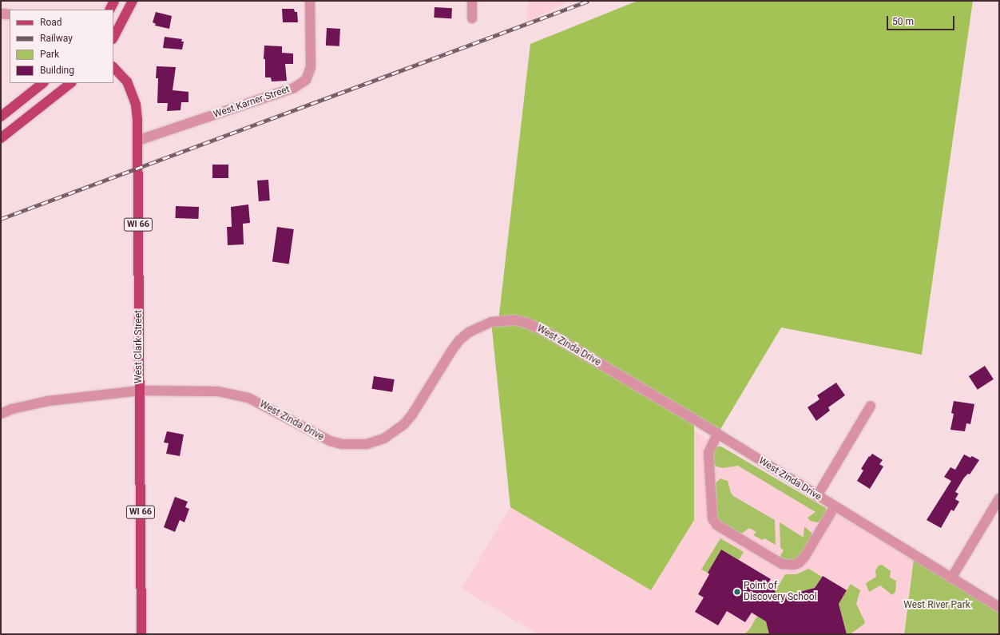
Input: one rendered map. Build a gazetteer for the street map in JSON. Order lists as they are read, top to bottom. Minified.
{"streets":{"main road":["WI 66","West Clark Street"],"street":["West Karner Street","West Zinda Drive"]},"crossings":[["West Karner Street","West Clark Street"],["West Zinda Drive","West Clark Street"]],"parks":["West River Park"],"places":["Point of Discovery School"],"legend":["Road","Railway","Park","Building"],"scale_bar":"50 m"}
